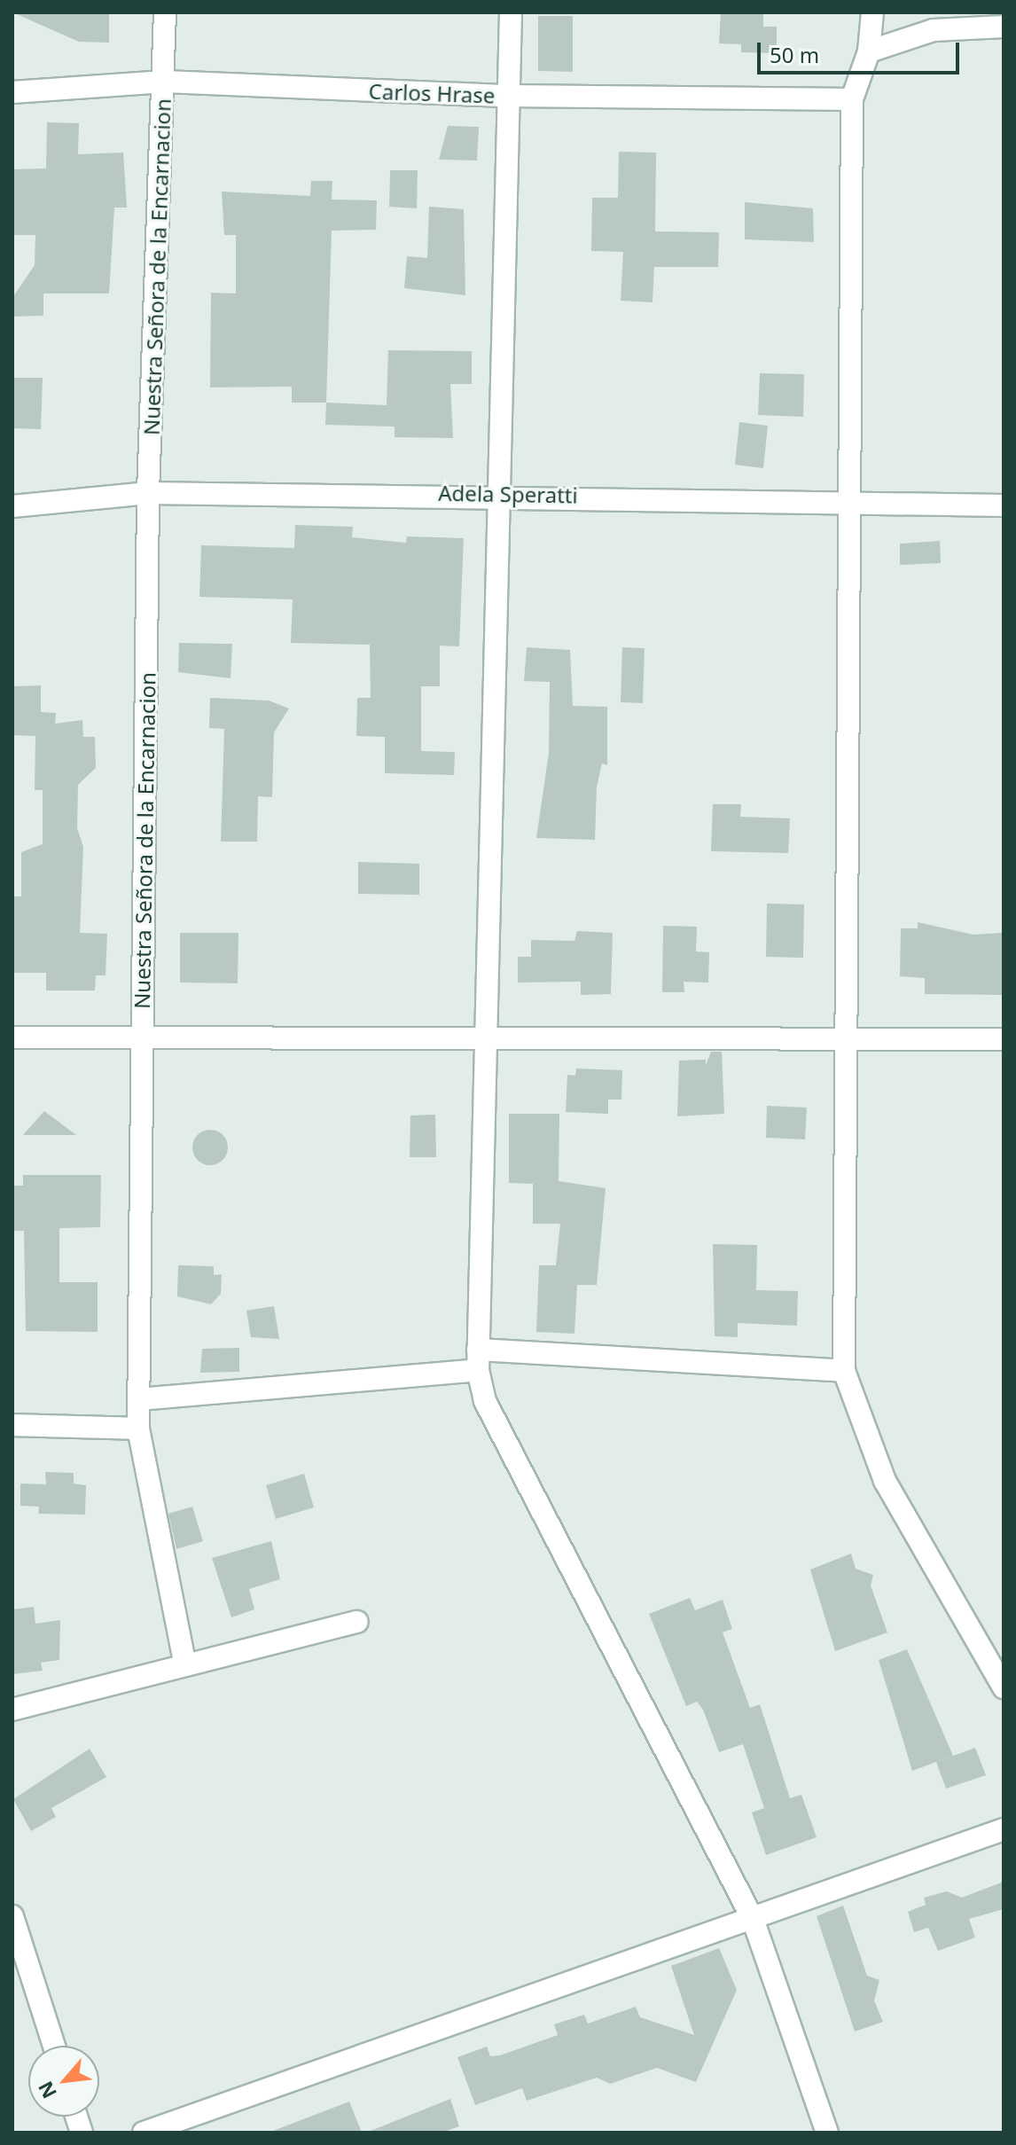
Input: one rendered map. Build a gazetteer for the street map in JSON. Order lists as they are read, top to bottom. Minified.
{"streets":{"street":["Carlos Hrase","Nuestra Señora de la Encarnacion","Adela Speratti"]},"crossings":[["Carlos Hrase","Nuestra Señora de la Encarnacion"],["Nuestra Señora de la Encarnacion","Adela Speratti"]],"scale_bar":"50 m","north":"bottom left"}
